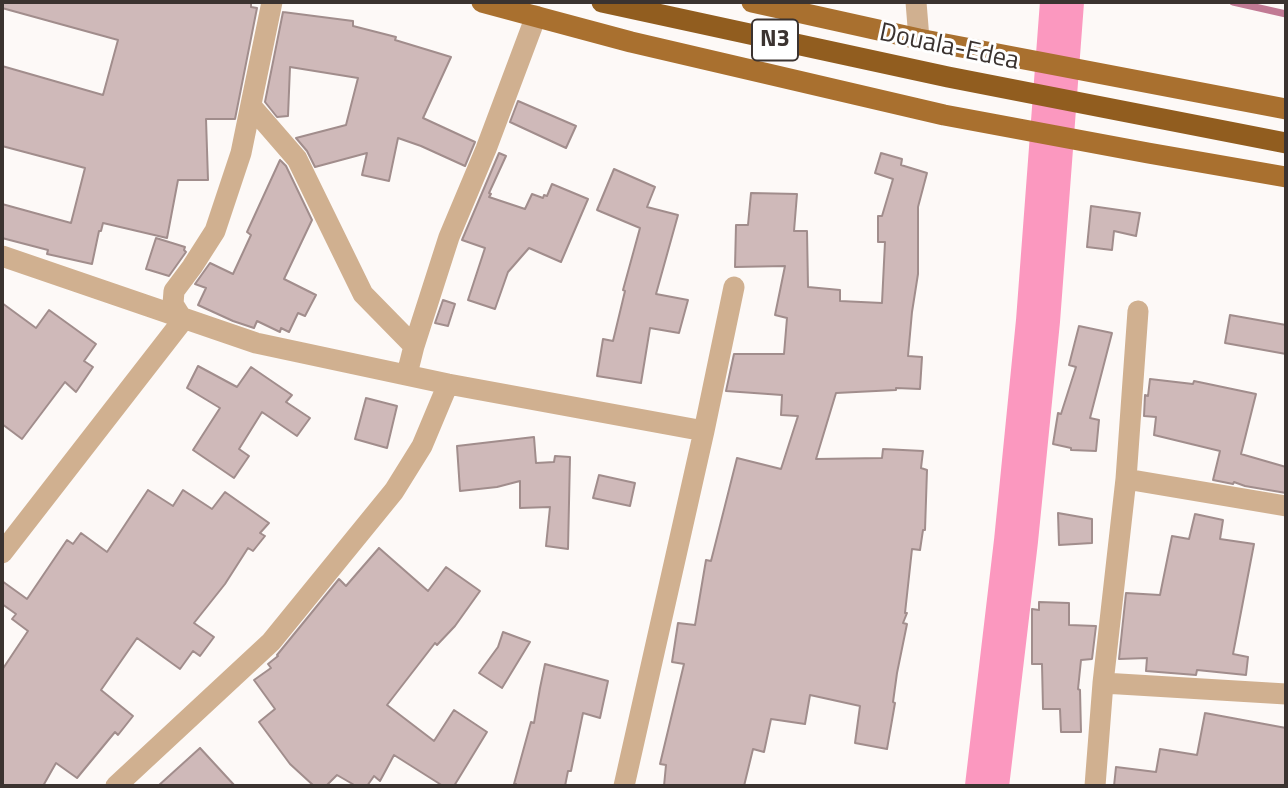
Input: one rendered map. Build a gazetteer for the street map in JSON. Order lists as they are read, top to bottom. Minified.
{"streets":{"highway":["N3","Douala-Edea"]}}
